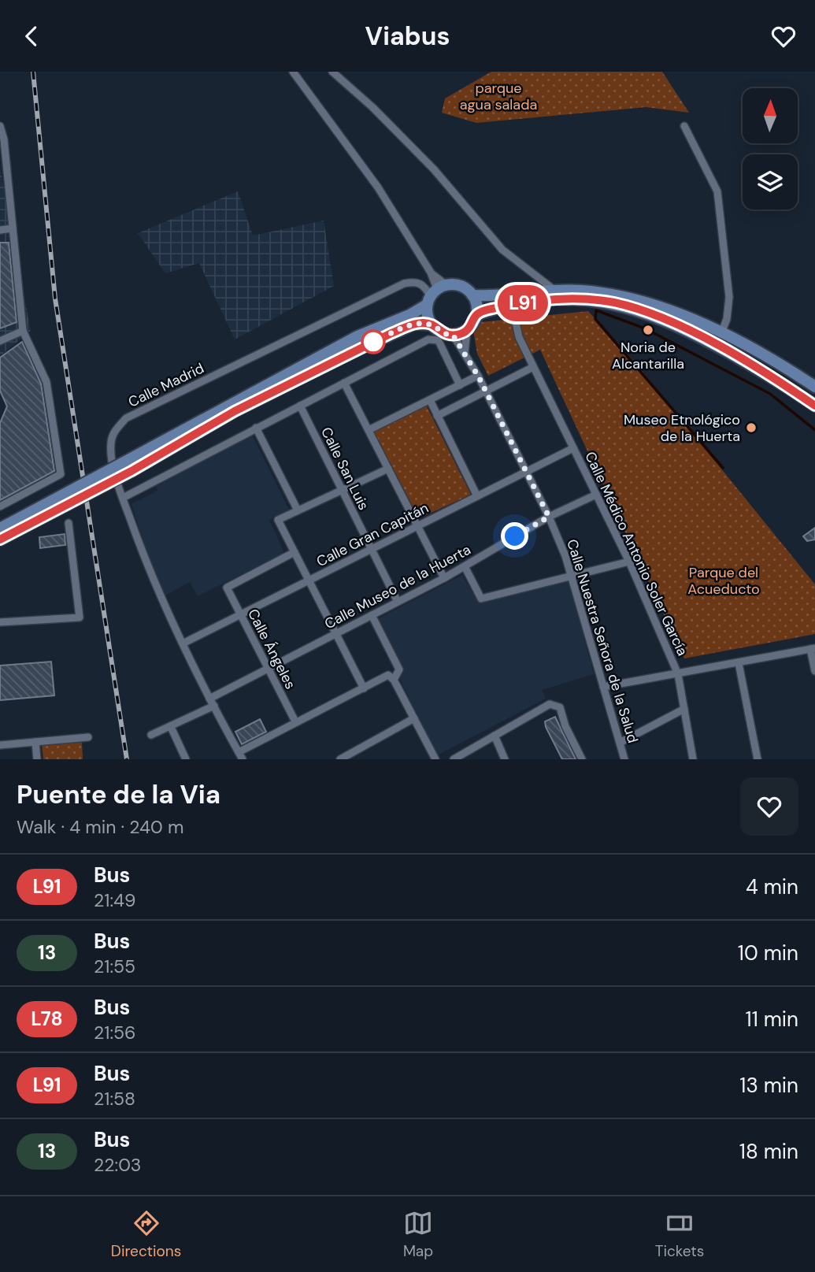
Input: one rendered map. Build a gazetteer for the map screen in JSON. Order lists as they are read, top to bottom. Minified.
{"streets":{"street":["Calle Madrid","Calle San Luis","Calle Gran Capitán","Calle Médico Antonio Soler García","Calle Museo de la Huerta","Calle Nuestra Señora de la Salud","Calle Ángeles"]},"crossings":[["Calle Madrid","Calle Gran Capitán"],["Calle Madrid","Calle Museo de la Huerta"],["Calle Madrid","Calle Nuestra Señora de la Salud"],["Calle San Luis","Calle Gran Capitán"],["Calle San Luis","Calle Museo de la Huerta"],["Calle Gran Capitán","Calle Médico Antonio Soler García"],["Calle Gran Capitán","Calle Nuestra Señora de la Salud"],["Calle Gran Capitán","Calle Ángeles"],["Calle Médico Antonio Soler García","Calle Museo de la Huerta"],["Calle Museo de la Huerta","Calle Nuestra Señora de la Salud"],["Calle Museo de la Huerta","Calle Ángeles"]],"parks":["parque agua salada","Parque del Acueducto"],"places":["Noria de Alcantarilla","Museo Etnológico de la Huerta"],"lines":["bus line L91"],"north":"top","page":{"header":"Viabus","on_map":"L91","heading":["Puente de la Via","Walk · 4 min · 240 m"],"list":[{"mark":"L91","name":"Bus","note":"21:49","value":"4 min"},{"mark":"13","name":"Bus","note":"21:55","value":"10 min"},{"mark":"L78","name":"Bus","note":"21:56","value":"11 min"},{"mark":"L91","name":"Bus","note":"21:58","value":"13 min"},{"mark":"13","name":"Bus","note":"22:03","value":"18 min"}],"tabs":["Directions","Map","Tickets"]}}
